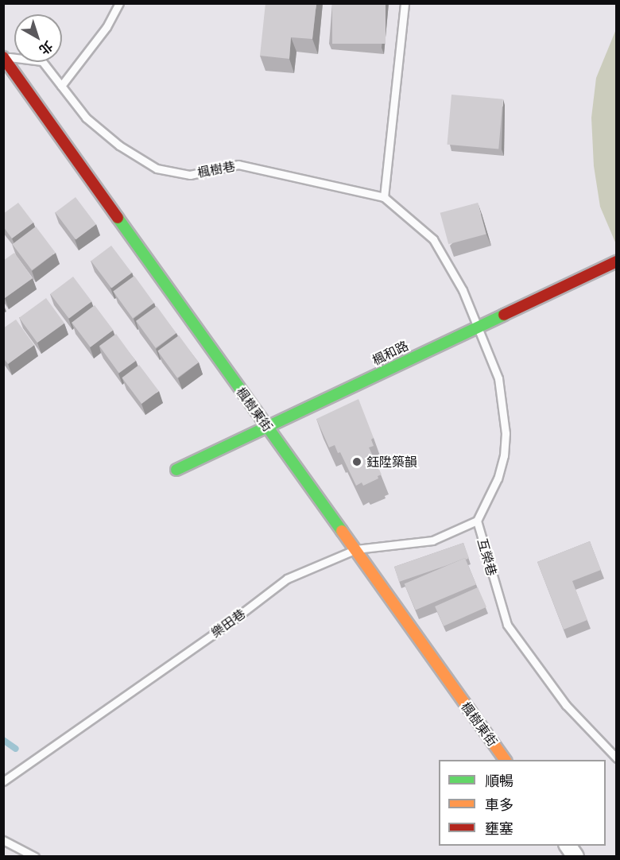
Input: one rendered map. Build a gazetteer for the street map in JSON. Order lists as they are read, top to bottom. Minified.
{"streets":{"street":["楓和路","楓樹東街"],"lane":["楓樹巷","互榮巷","樂田巷"]},"crossings":[["楓樹巷","楓和路"],["楓樹巷","楓樹東街"],["楓樹巷","互榮巷"],["楓和路","楓樹東街"],["楓和路","互榮巷"],["楓樹東街","樂田巷"],["互榮巷","樂田巷"]],"places":["鈺陞築韻"],"legend":["順暢","車多","壅塞"],"north":"bottom right"}
